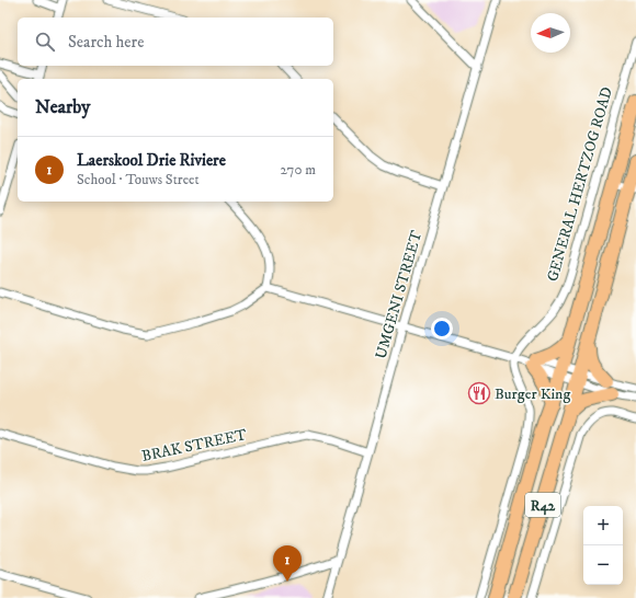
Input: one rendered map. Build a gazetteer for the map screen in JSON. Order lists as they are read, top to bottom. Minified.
{"streets":{"main road":["GENERAL HERTZOG ROAD","R42"],"street":["UMGENI STREET","BRAK STREET"]},"crossings":[["UMGENI STREET","BRAK STREET"]],"places":{"restaurant":["Burger King"]},"north":"left","page":{"search":"Search here","heading":"Nearby","list":[{"mark":"1","name":"Laerskool Drie Riviere","note":"School · Touws Street","value":"270 m"}],"map_buttons":["+","−"],"pins":"1"}}
